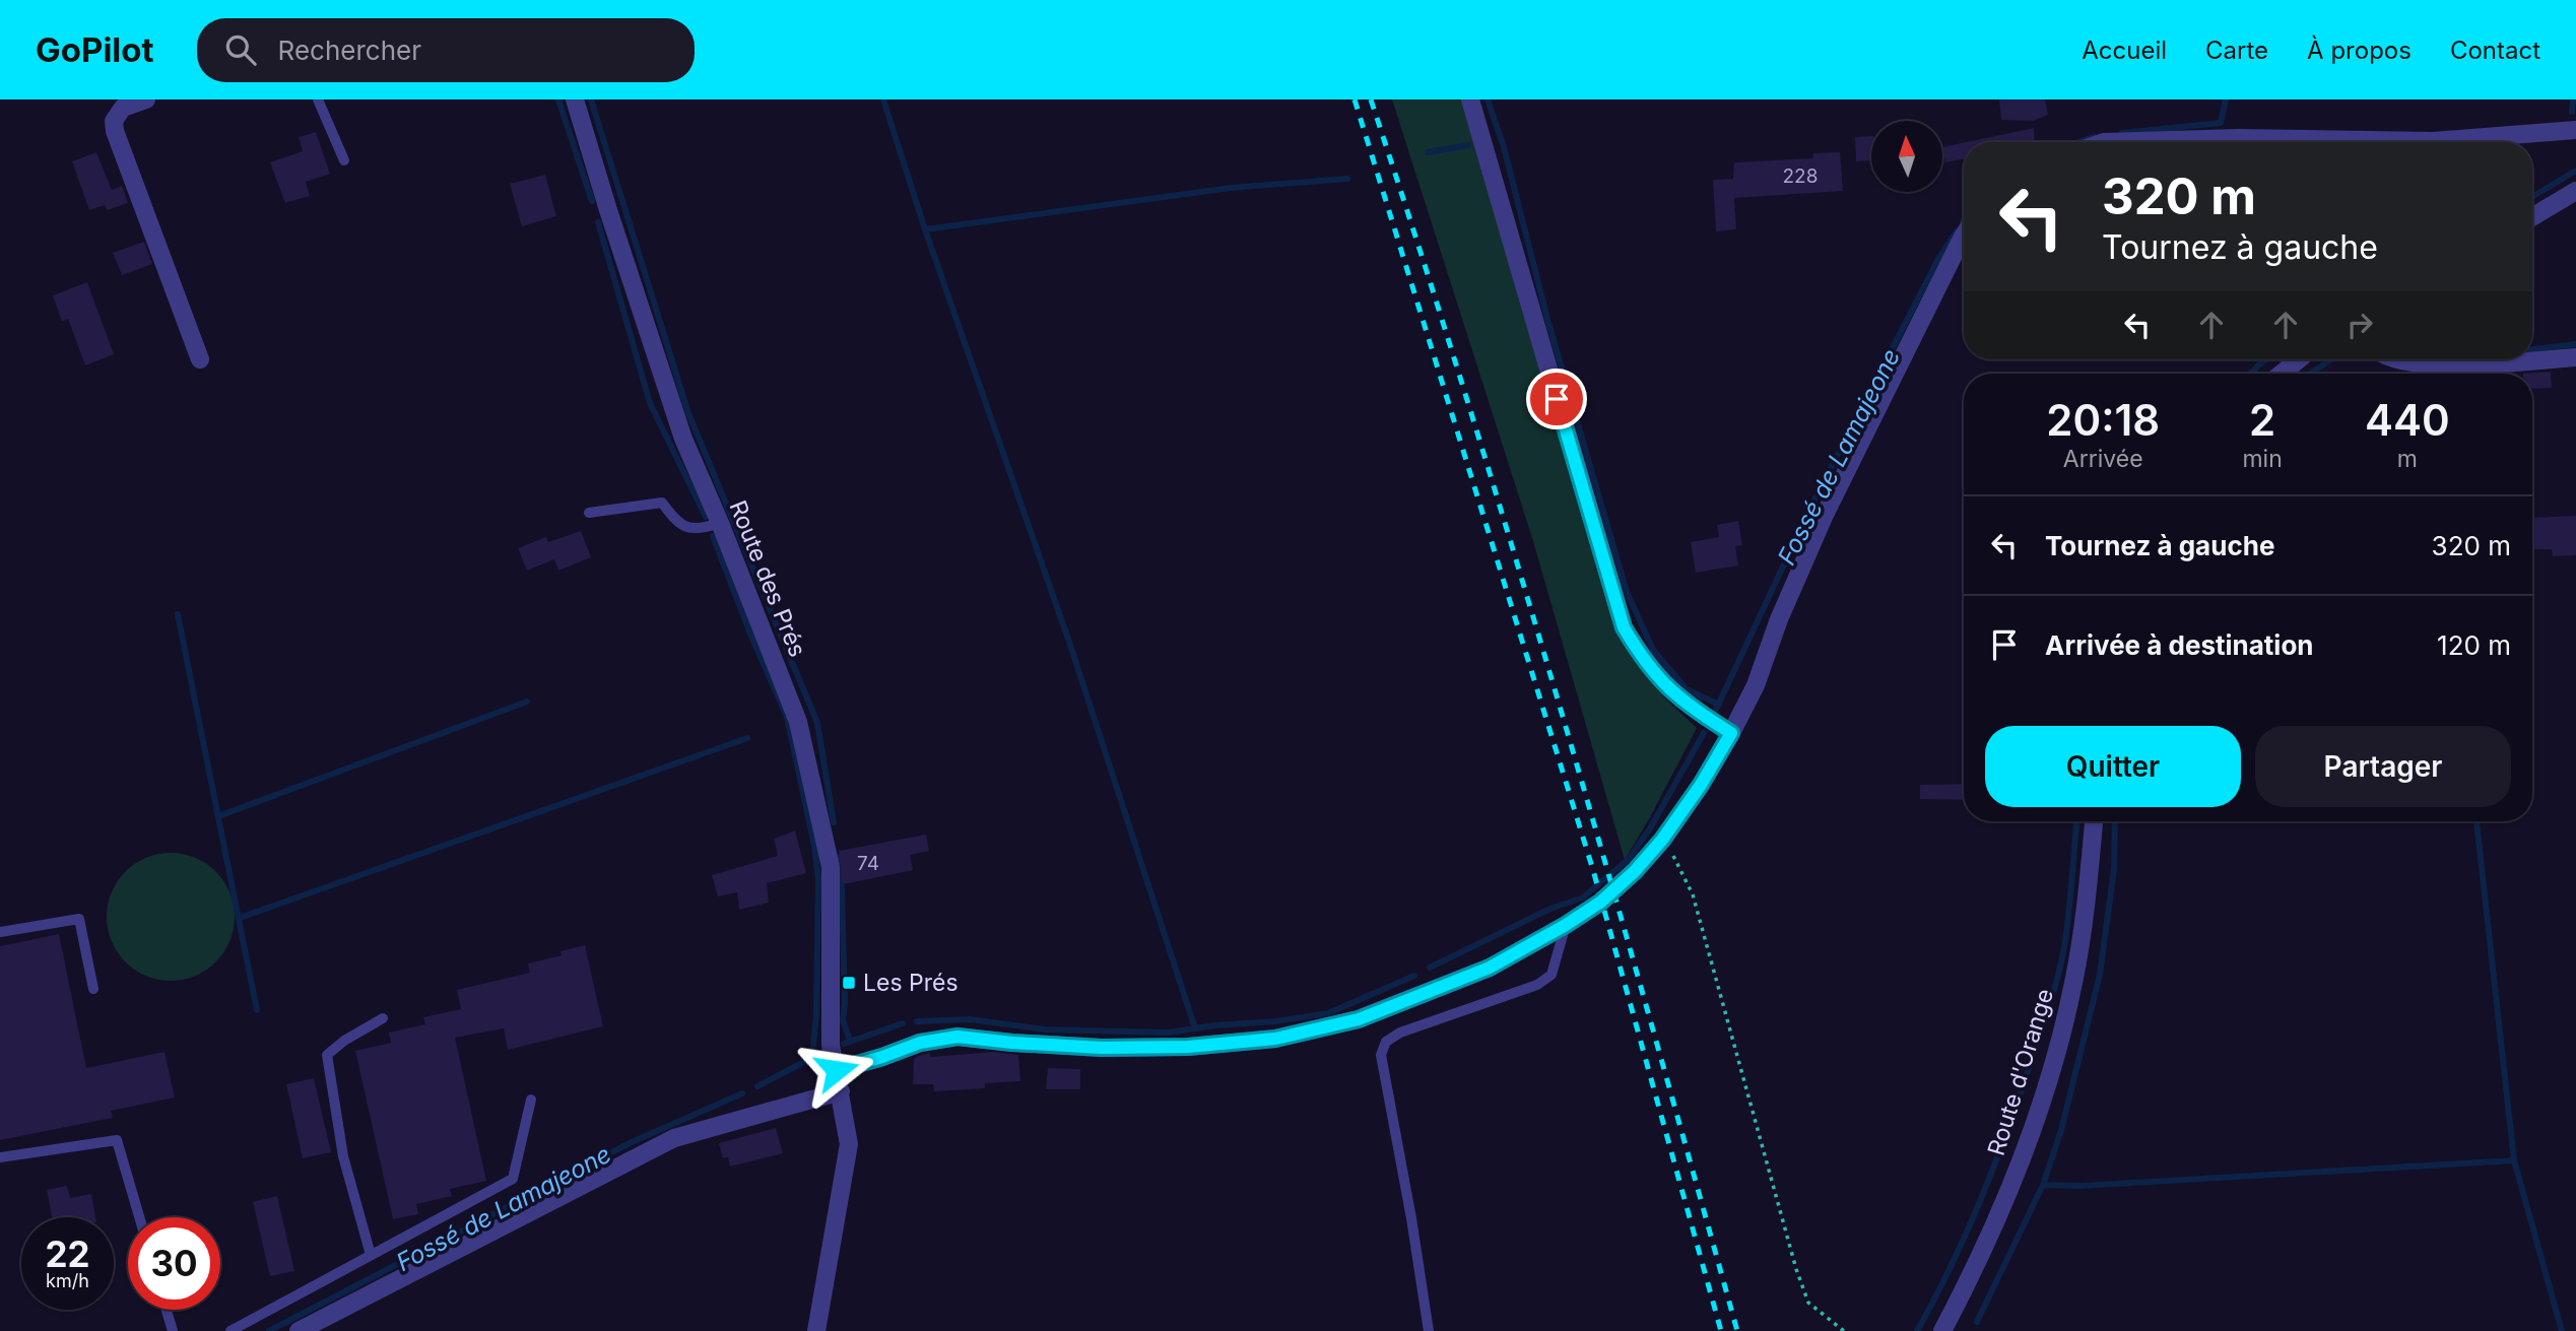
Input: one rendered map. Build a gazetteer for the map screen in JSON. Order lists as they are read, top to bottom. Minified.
{"streets":{"street":["Route des Prés","Route d'Orange"]},"water":["Fossé de Lamajeone"],"places":{"transit":["Les Prés"]},"house_numbers":["228","74"],"north":"top","page":{"header":"GoPilot","search":"Rechercher","nav":["Accueil","Carte","À propos","Contact"],"turn":["320 m","Tournez à gauche"],"eta":["20:18","Arrivée","2","min","440","m"],"list":[{"name":"Tournez à gauche","value":"320 m"},{"name":"Arrivée à destination","value":"120 m"}],"buttons":["Quitter","Partager"],"speed":"22 km/h","limit":"30"}}
